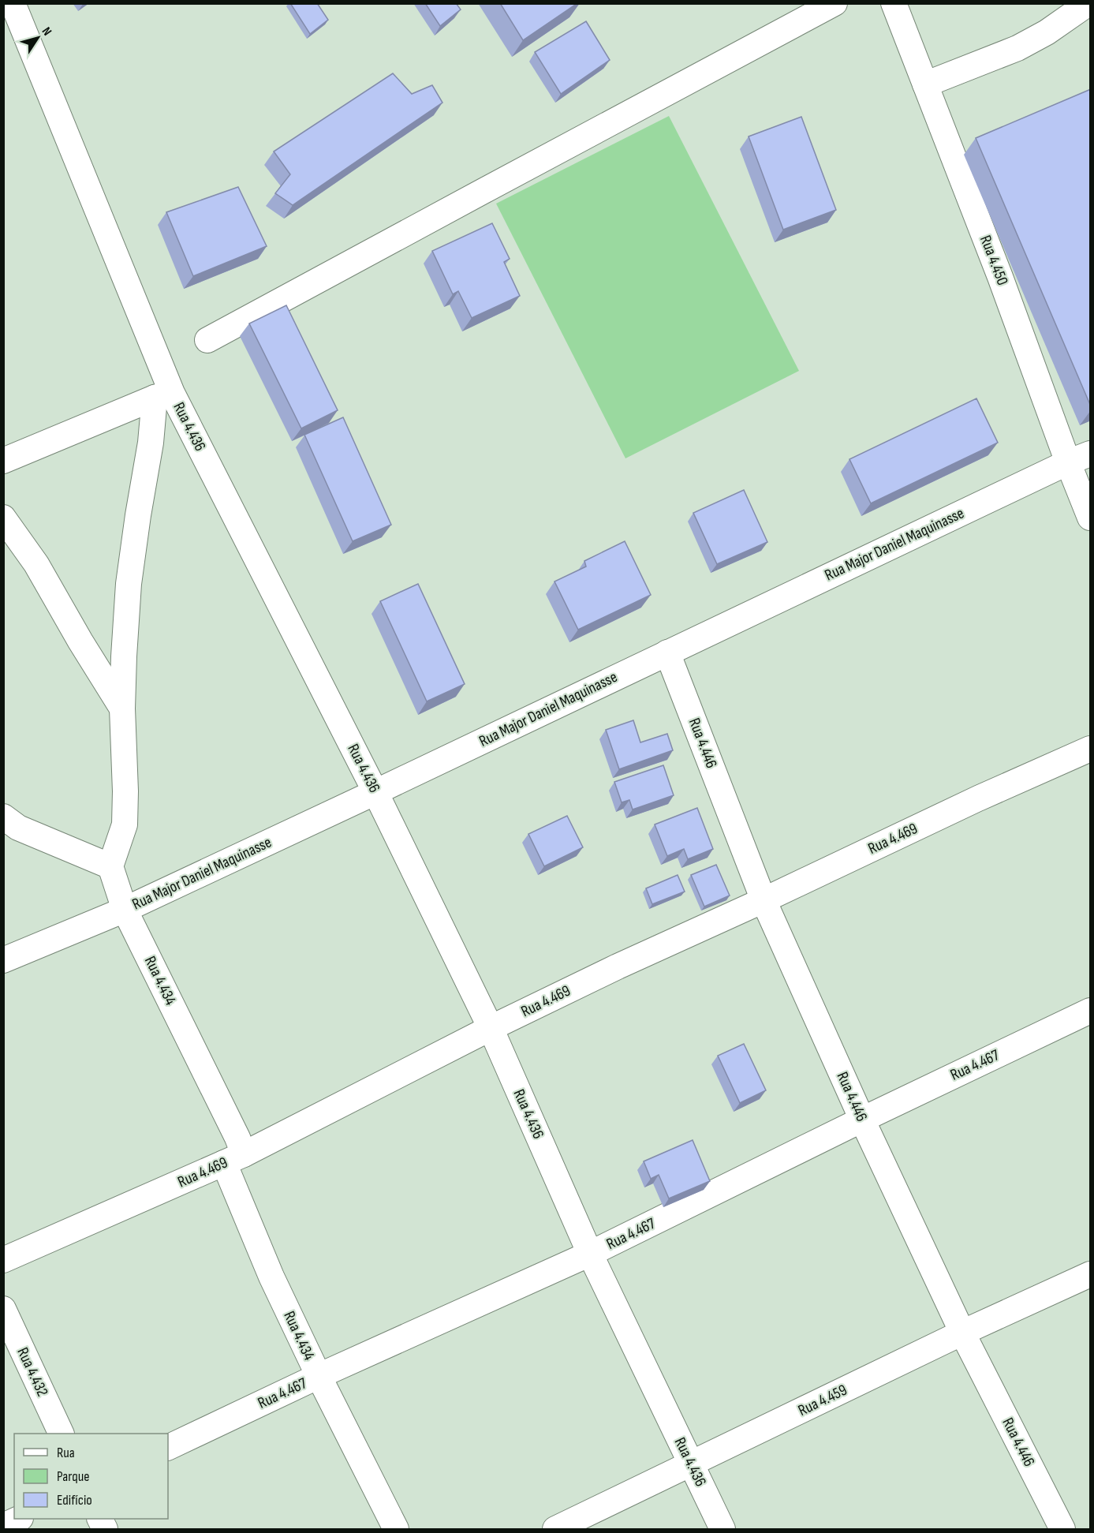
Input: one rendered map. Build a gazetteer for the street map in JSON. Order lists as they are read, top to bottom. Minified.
{"streets":{"street":["Rua 4.450","Rua 4.436","Rua Major Daniel Maquinasse","Rua 4.446","Rua 4.469","Rua 4.434","Rua 4.467","Rua 4.432","Rua 4.459"]},"crossings":[["Rua 4.450","Rua Major Daniel Maquinasse"],["Rua 4.436","Rua Major Daniel Maquinasse"],["Rua 4.436","Rua 4.469"],["Rua 4.436","Rua 4.467"],["Rua 4.436","Rua 4.459"],["Rua Major Daniel Maquinasse","Rua 4.446"],["Rua Major Daniel Maquinasse","Rua 4.434"],["Rua 4.446","Rua 4.469"],["Rua 4.446","Rua 4.467"],["Rua 4.446","Rua 4.459"],["Rua 4.469","Rua 4.434"],["Rua 4.434","Rua 4.467"]],"legend":["Rua","Parque","Edifício"],"north":"top right"}
